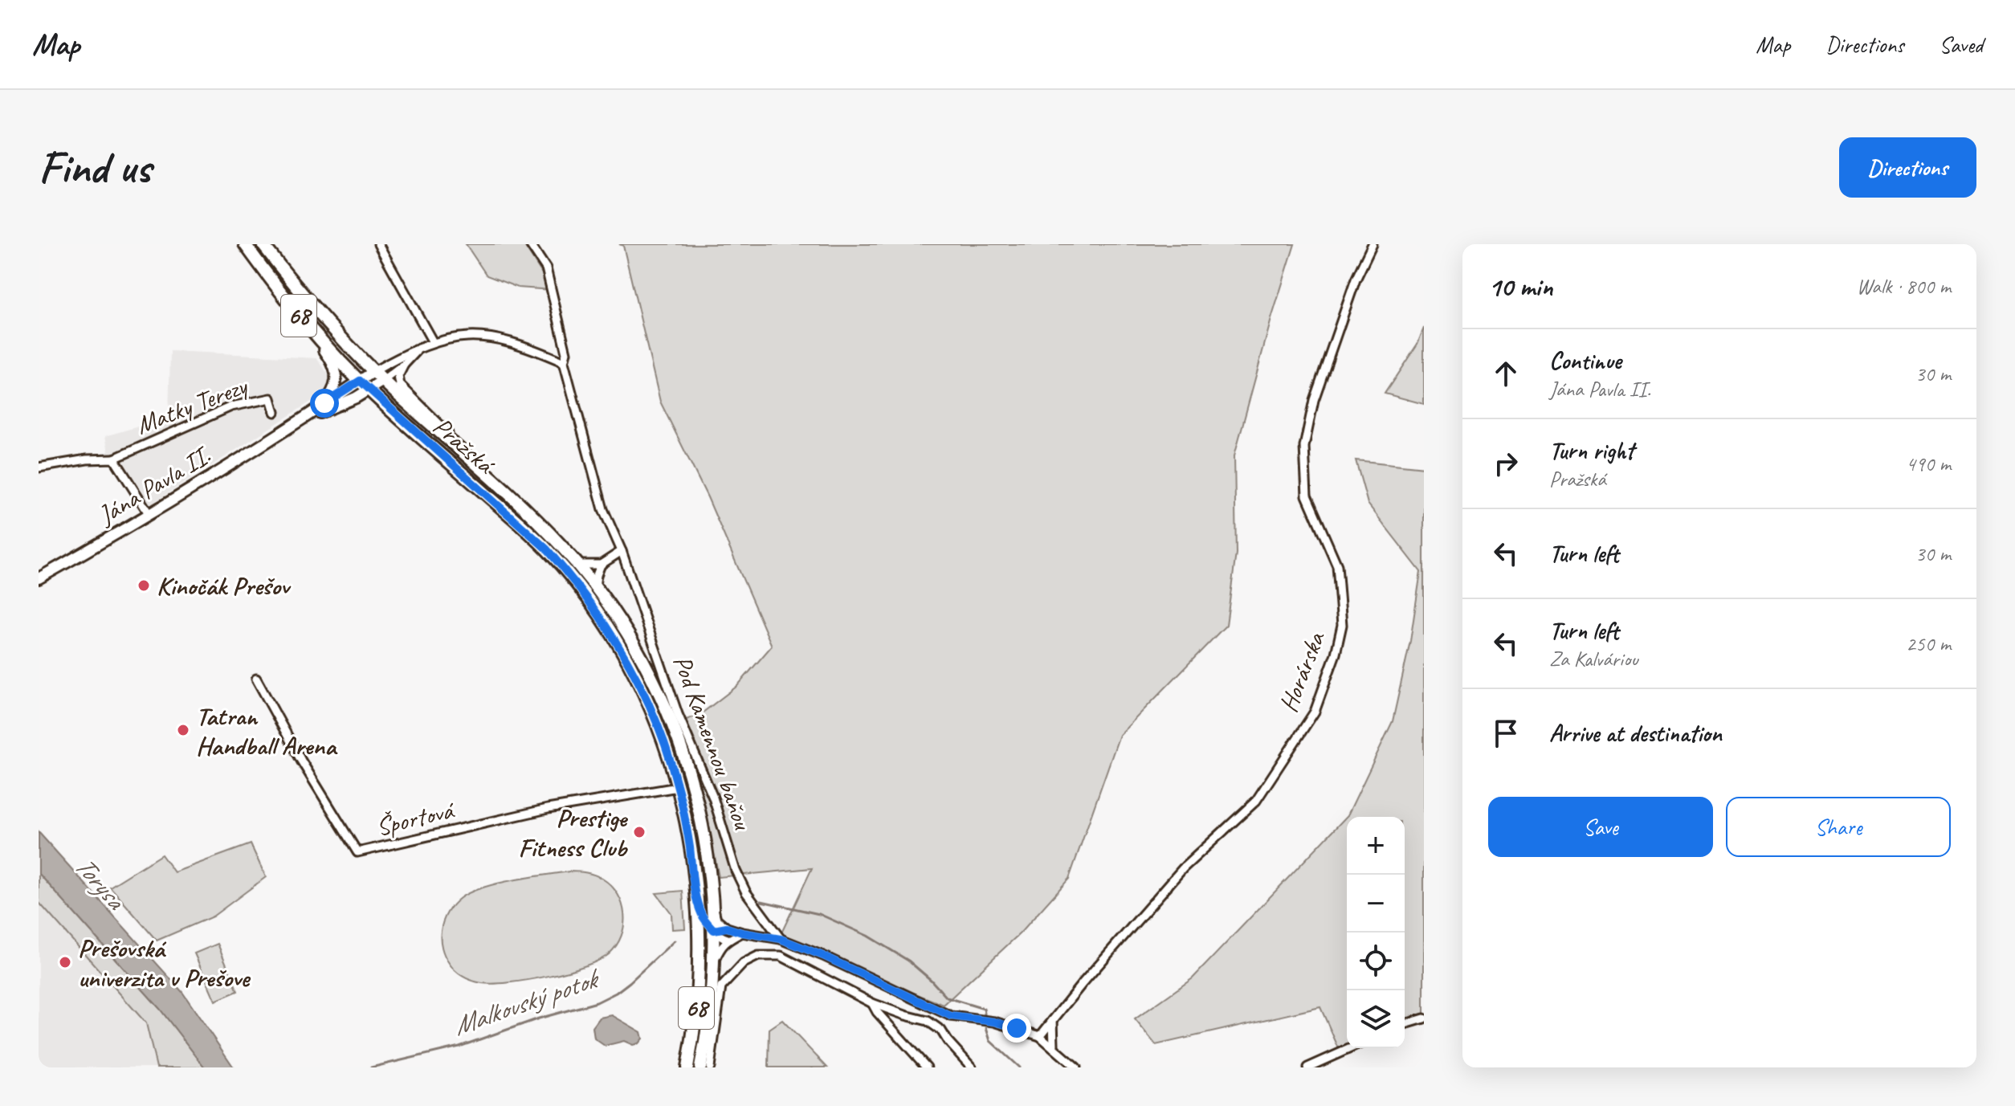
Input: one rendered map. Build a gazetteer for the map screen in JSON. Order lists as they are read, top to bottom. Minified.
{"streets":{"main road":["68","Pražská"],"street":["Matky Terezy","Jána Pavla II.","Horárska","Pod Kamennou baňou","Športová"]},"crossings":[["68","Pražská"],["Pražská","Jána Pavla II."],["Pražská","Športová"]],"water":["Torysa","Malkovský potok"],"places":["Kinočák Prešov","Tatran Handball Arena","Prestige Fitness Club","Prešovská univerzita v Prešove"],"page":{"header":"Map","nav":["Map","Directions","Saved"],"buttons":["Directions",["Save","Share"]],"title":"Find us","heading":["10 min","Walk · 800 m"],"list":[["Continue","Jána Pavla II.","30 m"],["Turn right","Pražská","490 m"],["Turn left","30 m"],["Turn left","Za Kalváriou","250 m"],"Arrive at destination"],"map_buttons":["+","−"]}}
